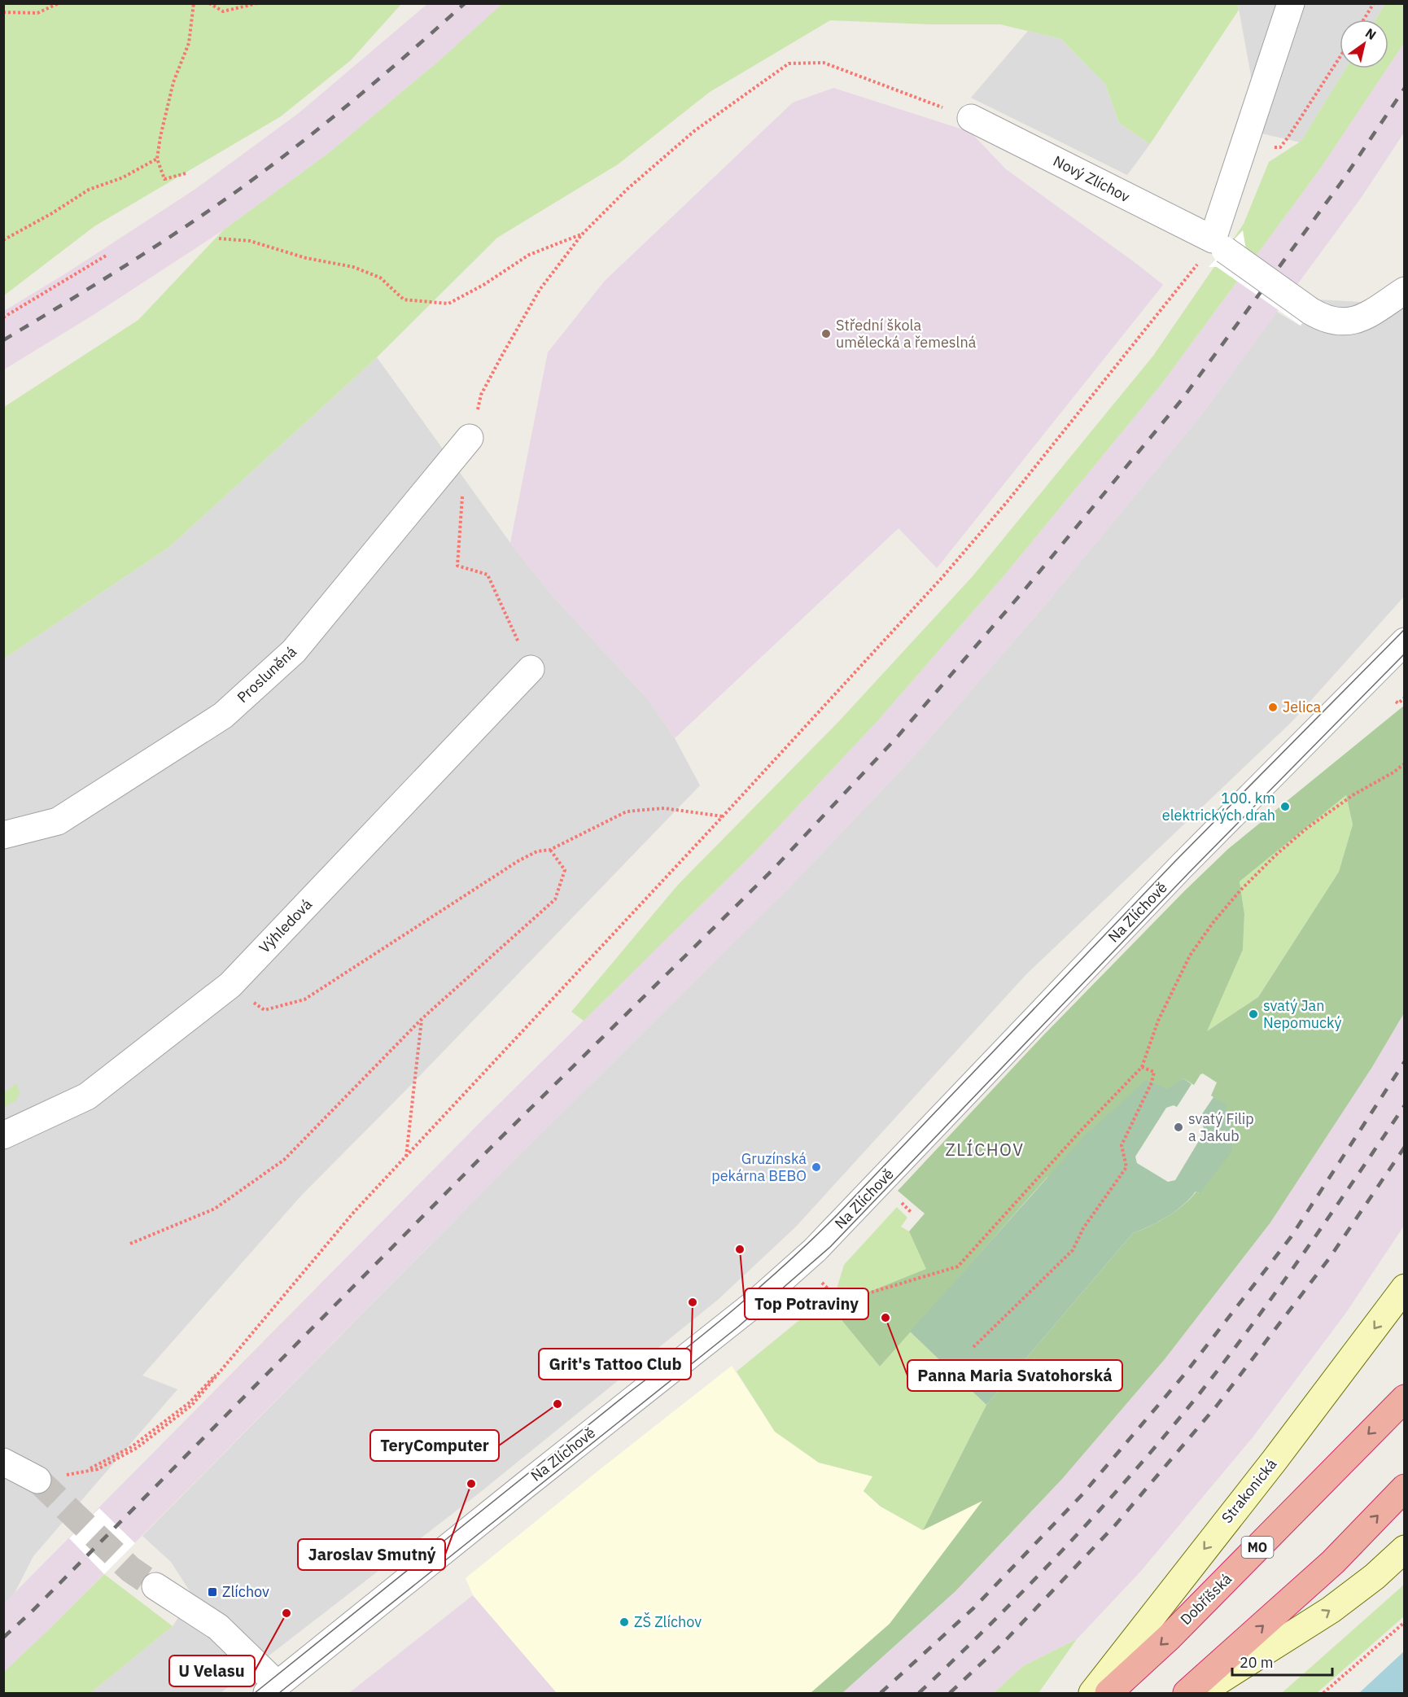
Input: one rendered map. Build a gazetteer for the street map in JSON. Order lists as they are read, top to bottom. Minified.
{"streets":{"highway":["MO","Dobříšská"],"main road":["Strakonická"],"street":["Nový Zlíchov","Prosluněná","Na Zlíchově","Výhledová"]},"districts":["ZLÍCHOV"],"places":{"other":["Střední škola umělecká a řemeslná","Jelica","100. km elektrických drah","svatý Jan Nepomucký","svatý Filip a Jakub","Gruzínská pekárna BEBO","Top Potraviny","Grit's Tattoo Club","Panna Maria Svatohorská","TeryComputer","Jaroslav Smutný","U Velasu","ZŠ Zlíchov"],"transit":["Zlíchov"]},"scale_bar":"20 m","north":"top right"}
